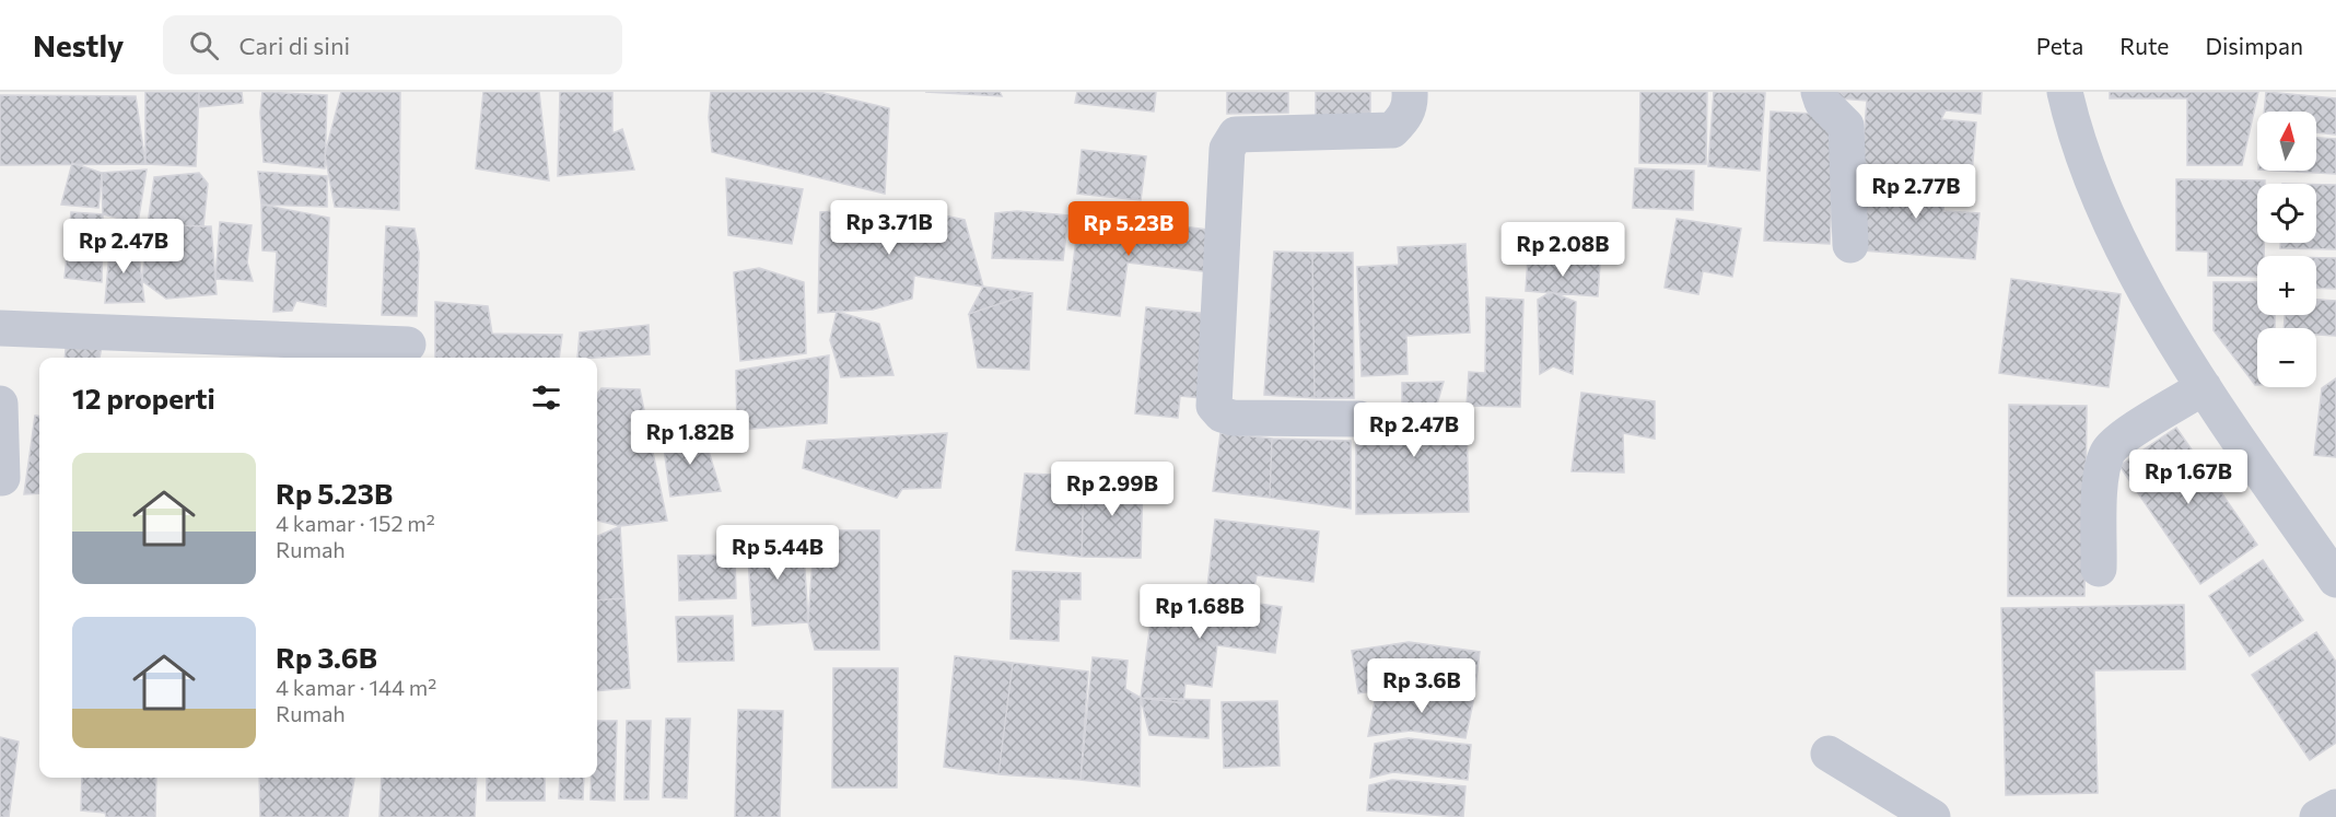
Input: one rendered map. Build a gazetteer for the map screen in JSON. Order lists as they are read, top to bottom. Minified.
{"north":"top","page":{"header":"Nestly","search":"Cari di sini","nav":["Peta","Rute","Disimpan"],"map_buttons":["+","−"],"price":["Rp 2.77B","Rp 3.71B","Rp 5.23B","Rp 2.47B","Rp 2.08B","Rp 2.47B","Rp 1.82B","Rp 1.67B","Rp 2.99B","Rp 5.44B","Rp 1.68B","Rp 3.6B"],"heading":"12 properti","list":[{"name":"Rp 5.23B","note":"4 kamar · 152 m² · Rumah"},{"name":"Rp 3.6B","note":"4 kamar · 144 m² · Rumah"}]}}
